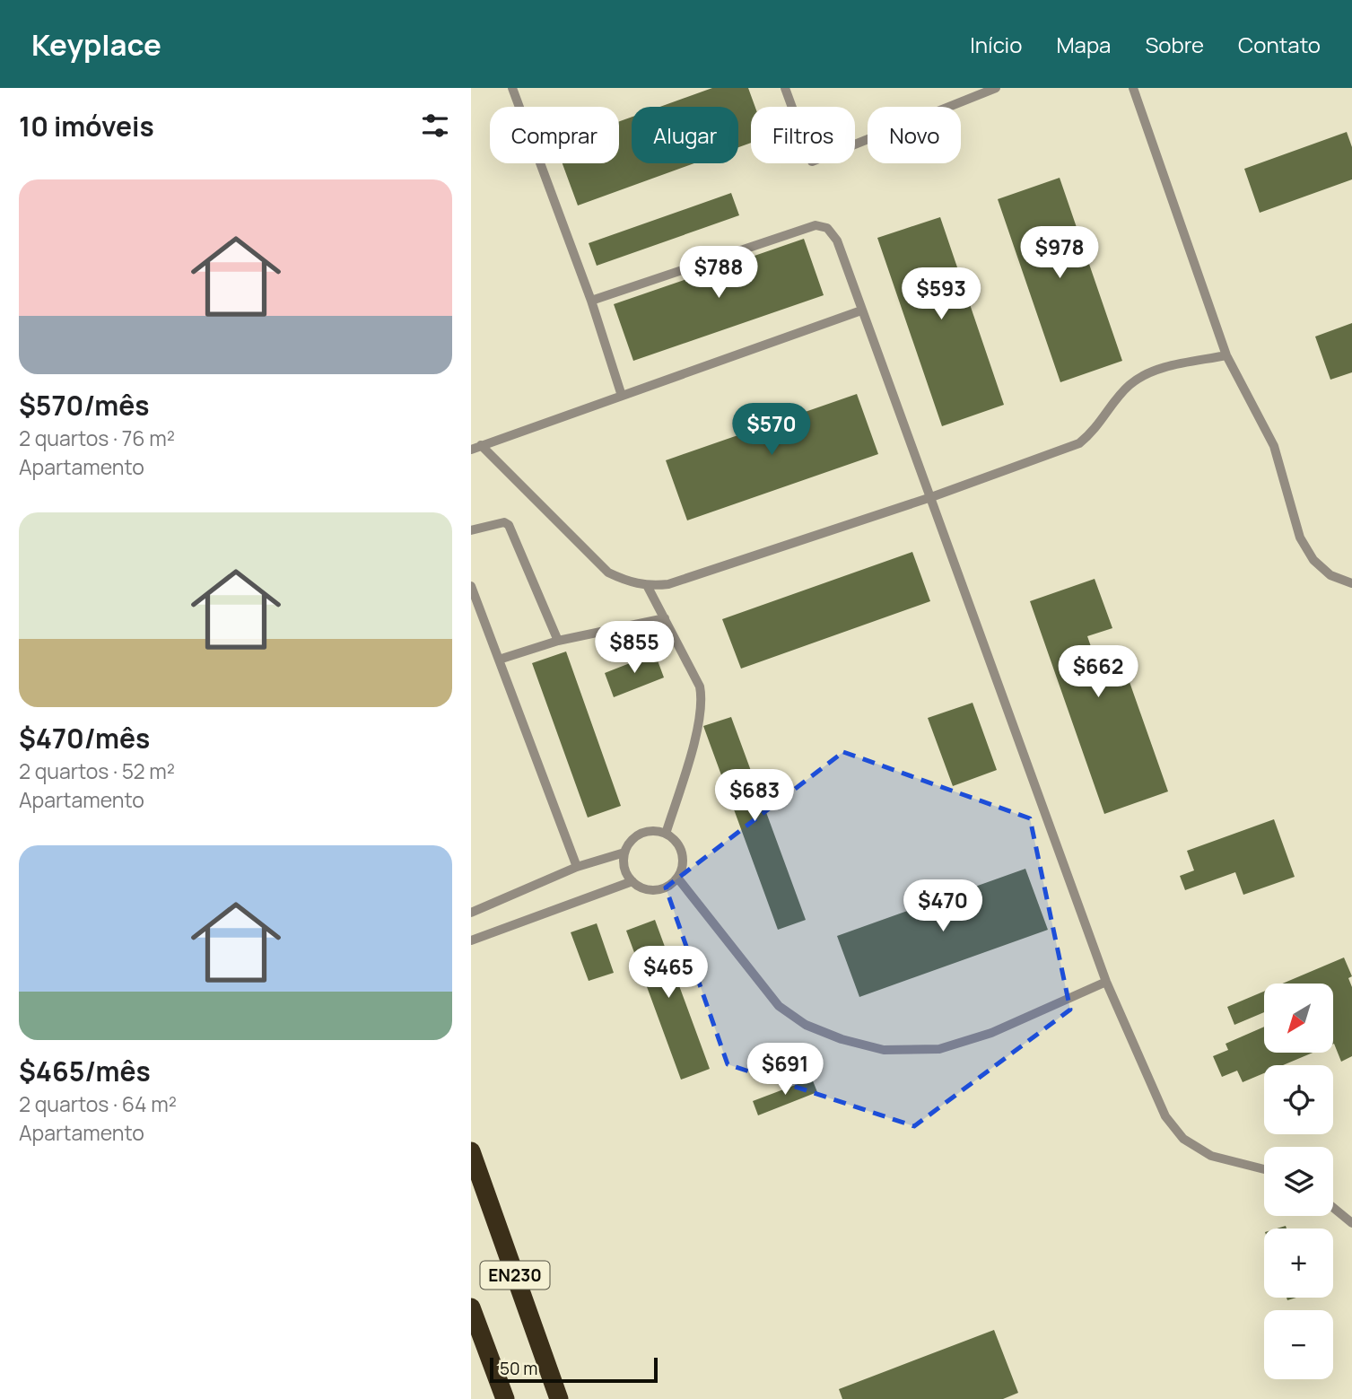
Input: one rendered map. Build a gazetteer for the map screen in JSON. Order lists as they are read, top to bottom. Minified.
{"streets":{"highway":["EN230"]},"scale_bar":"50 m","north":"bottom left","page":{"header":"Keyplace","nav":["Início","Mapa","Sobre","Contato"],"heading":"10 imóveis","chip":["Comprar","Alugar","Filtros","Novo"],"list":[{"name":"$570/mês","note":"2 quartos · 76 m² · Apartamento"},{"name":"$470/mês","note":"2 quartos · 52 m² · Apartamento"},{"name":"$465/mês","note":"2 quartos · 64 m² · Apartamento"}],"price":["$978","$788","$593","$570","$855","$662","$683","$470","$465","$691"],"map_buttons":["+","−"],"scale":"50 m"}}
